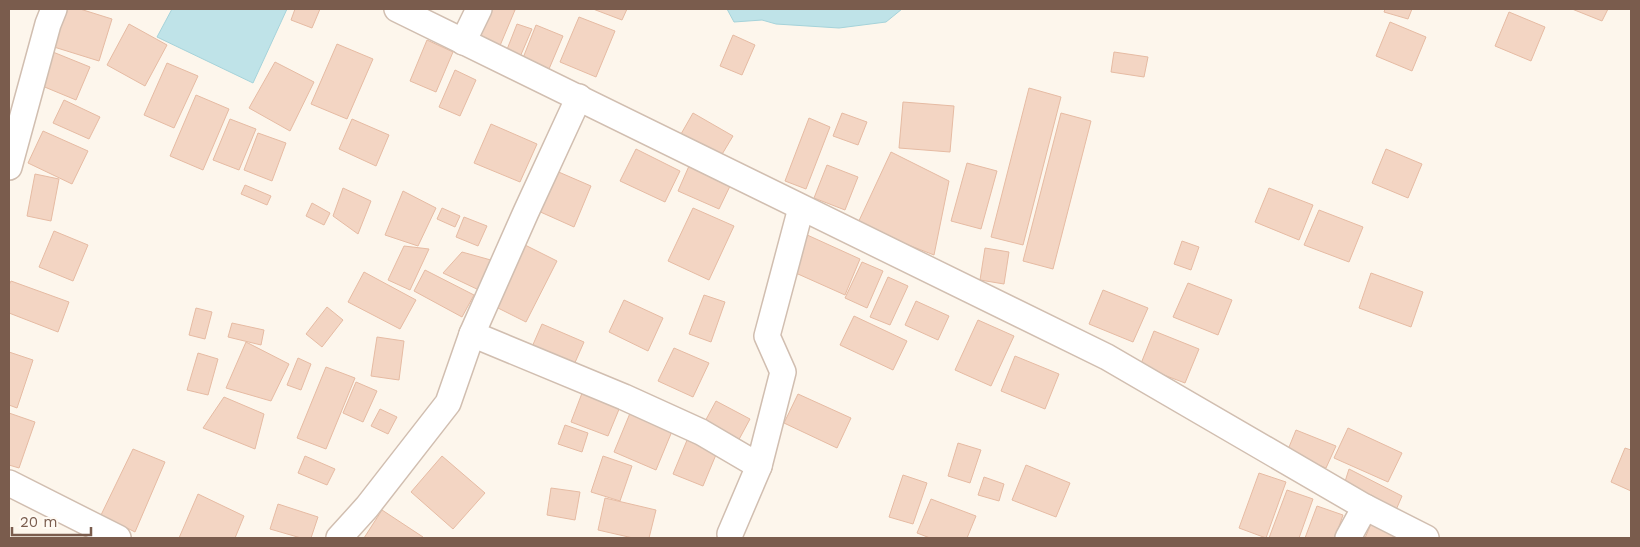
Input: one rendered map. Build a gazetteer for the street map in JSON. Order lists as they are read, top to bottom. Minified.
{"scale_bar":"20 m"}
